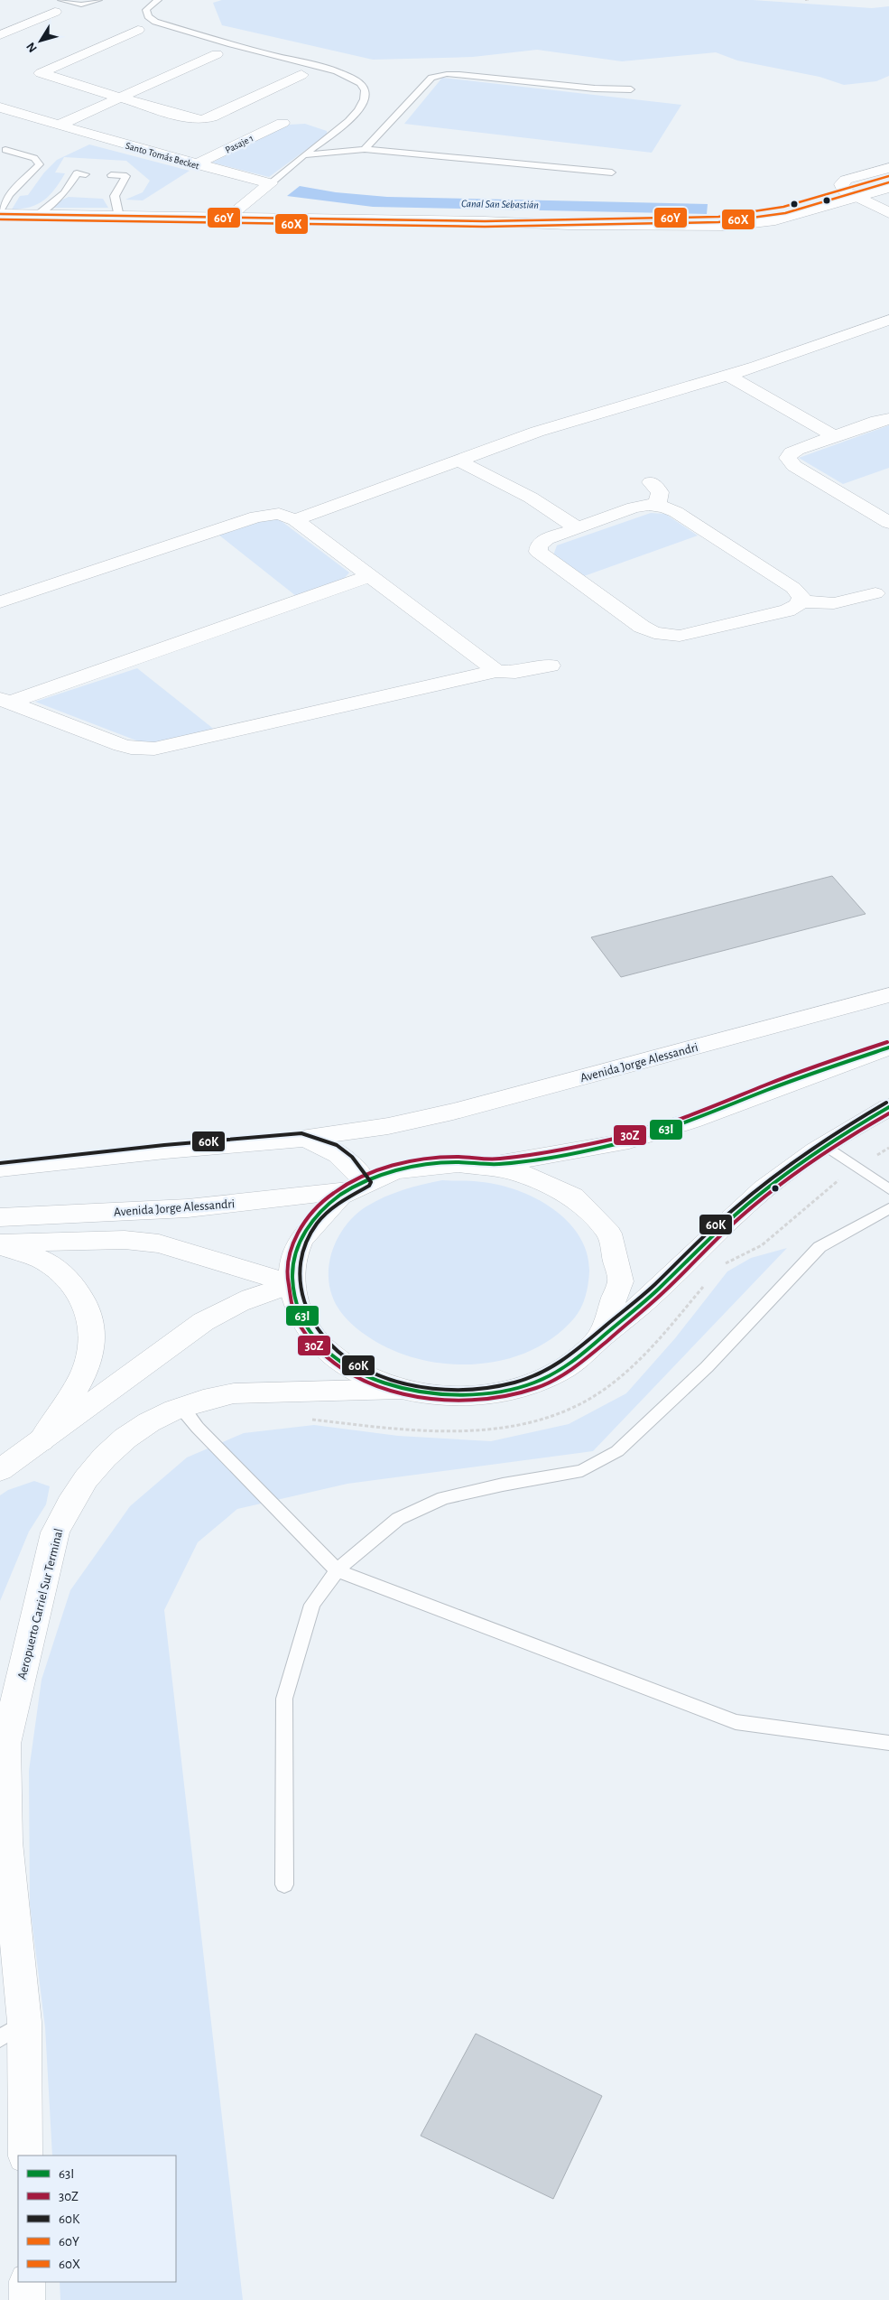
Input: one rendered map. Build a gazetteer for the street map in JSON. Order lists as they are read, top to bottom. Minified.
{"streets":{"main road":["Pasaje 1","Santo Tomás Becket","Avenida Jorge Alessandri","Aeropuerto Carriel Sur Terminal"]},"crossings":[["Pasaje 1","Santo Tomás Becket"],["Avenida Jorge Alessandri","Aeropuerto Carriel Sur Terminal"]],"water":["Canal San Sebastián"],"lines":["transit line 60Y","transit line 60X","transit line 30Z","transit line 63I","transit line 60K"],"legend":["63I","30Z","60K","60Y","60X"],"north":"bottom left"}
